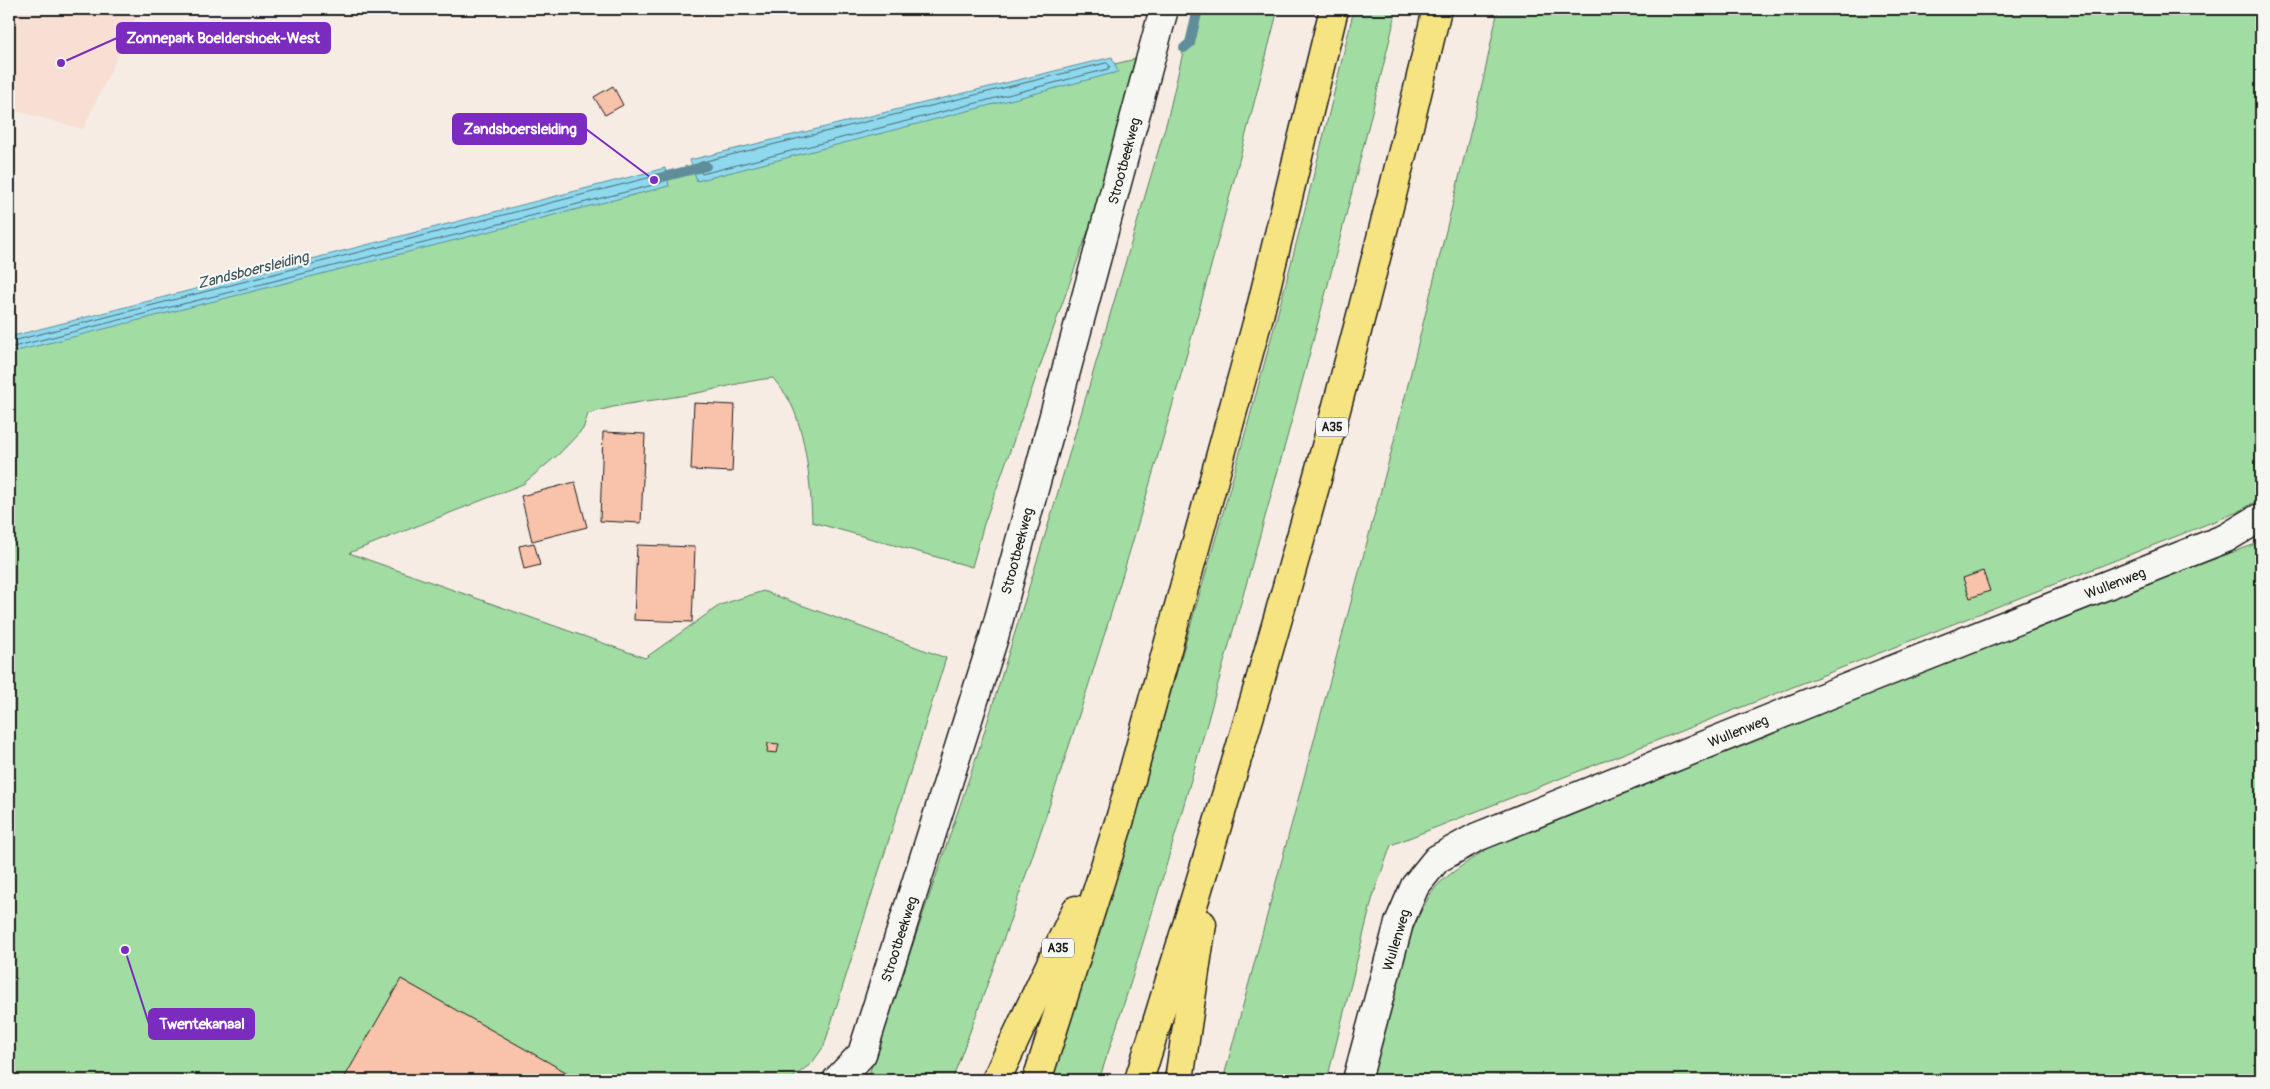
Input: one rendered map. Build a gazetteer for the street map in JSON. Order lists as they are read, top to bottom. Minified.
{"streets":{"highway":["A35"],"street":["Strootbeekweg","Wullenweg"]},"water":["Zandsboersleiding"],"places":["Zonnepark Boeldershoek-West","Zandsboersleiding","Twentekanaal"]}
